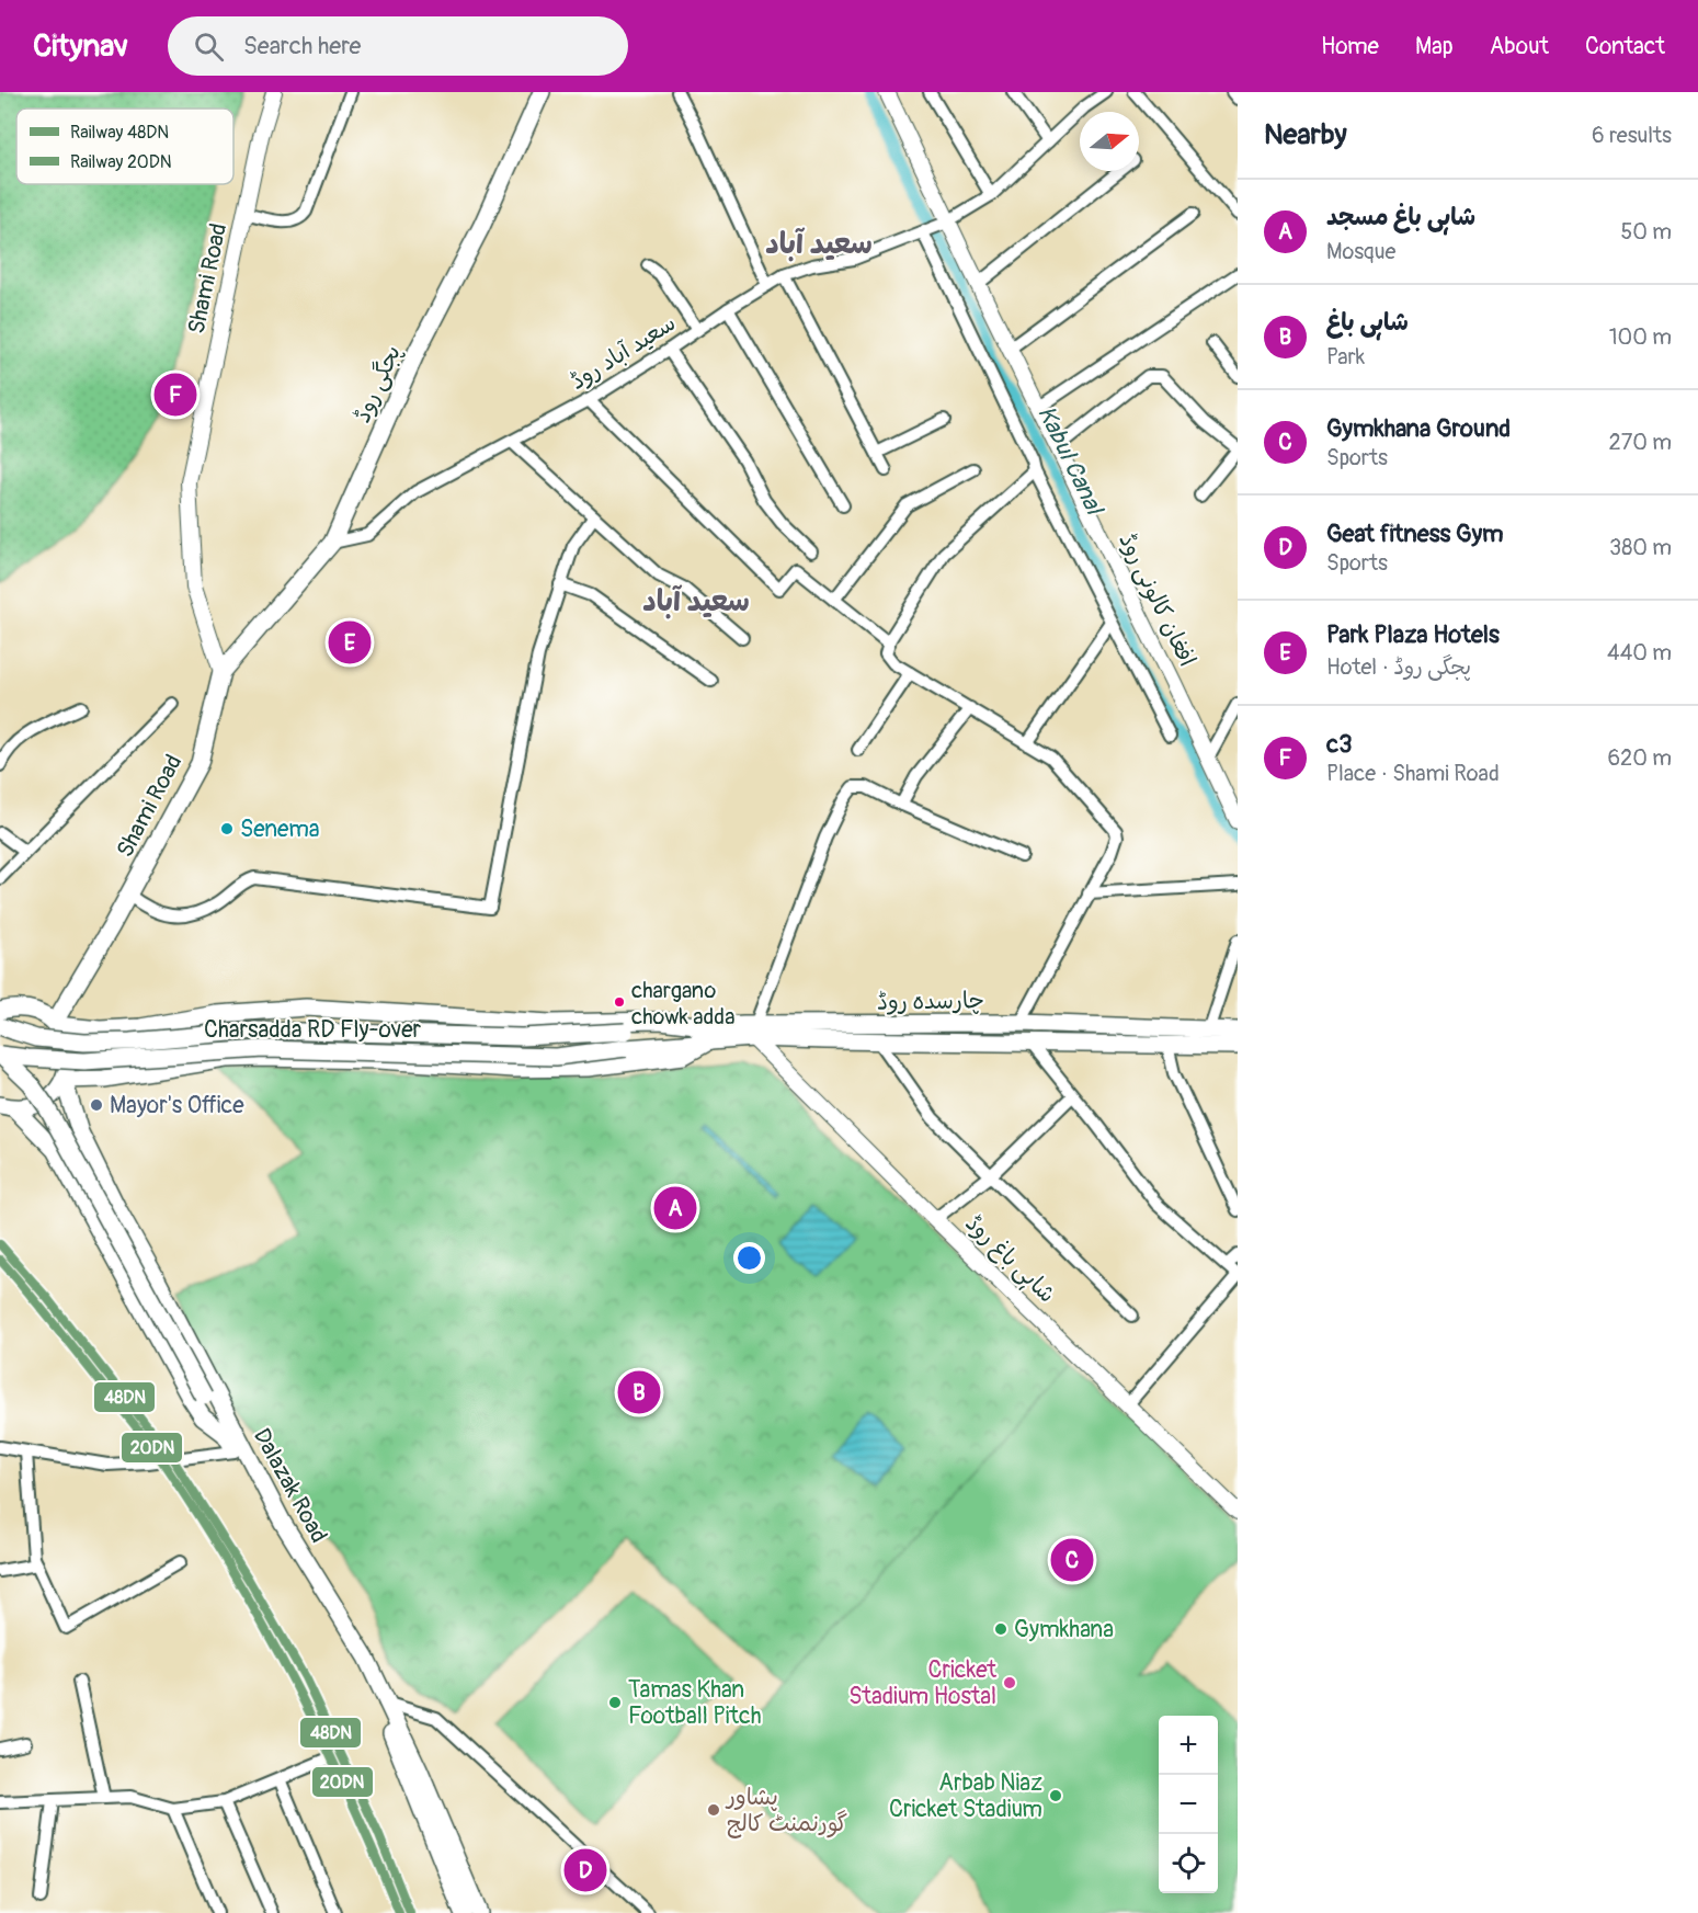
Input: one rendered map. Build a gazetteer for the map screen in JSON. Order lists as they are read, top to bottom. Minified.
{"streets":{"main road":["Shami Road","پجگی روڈ","چارسدہ روڈ","Charsadda RD Fly-over","Dalazak Road"],"street":["سعید آباد روڈ","افغان کالونی روڈ","شاہی باغ روڈ"]},"crossings":[["Shami Road","پجگی روڈ"],["سعید آباد روڈ","پجگی روڈ"],["سعید آباد روڈ","افغان کالونی روڈ"],["چارسدہ روڈ","Charsadda RD Fly-over"],["چارسدہ روڈ","شاہی باغ روڈ"]],"districts":["سعید آباد","سعید آباد"],"water":["Kabul Canal"],"places":["Senema","chargano chowk adda","Mayor's Office","Gymkhana","Cricket Stadium Hostal","Tamas Khan Football Pitch","Arbab Niaz Cricket Stadium","پشاور گورنمنٹ کالج"],"lines":["rail line 48DN","rail line 20DN"],"legend":["Railway 48DN","Railway 20DN"],"north":"right","page":{"header":"Citynav","search":"Search here","nav":["Home","Map","About","Contact"],"heading":["Nearby","6 results"],"list":[{"mark":"A","name":"شاہی باغ مسجد","note":"Mosque","value":"50 m"},{"mark":"B","name":"شاہی باغ","note":"Park","value":"100 m"},{"mark":"C","name":"Gymkhana Ground","note":"Sports","value":"270 m"},{"mark":"D","name":"Geat fitness Gym","note":"Sports","value":"380 m"},{"mark":"E","name":"Park Plaza Hotels","note":"Hotel · پجگی روڈ","value":"440 m"},{"mark":"F","name":"c3","note":"Place · Shami Road","value":"620 m"}],"pins":["F","E","A","B","C","D"],"map_buttons":["+","−"]}}
